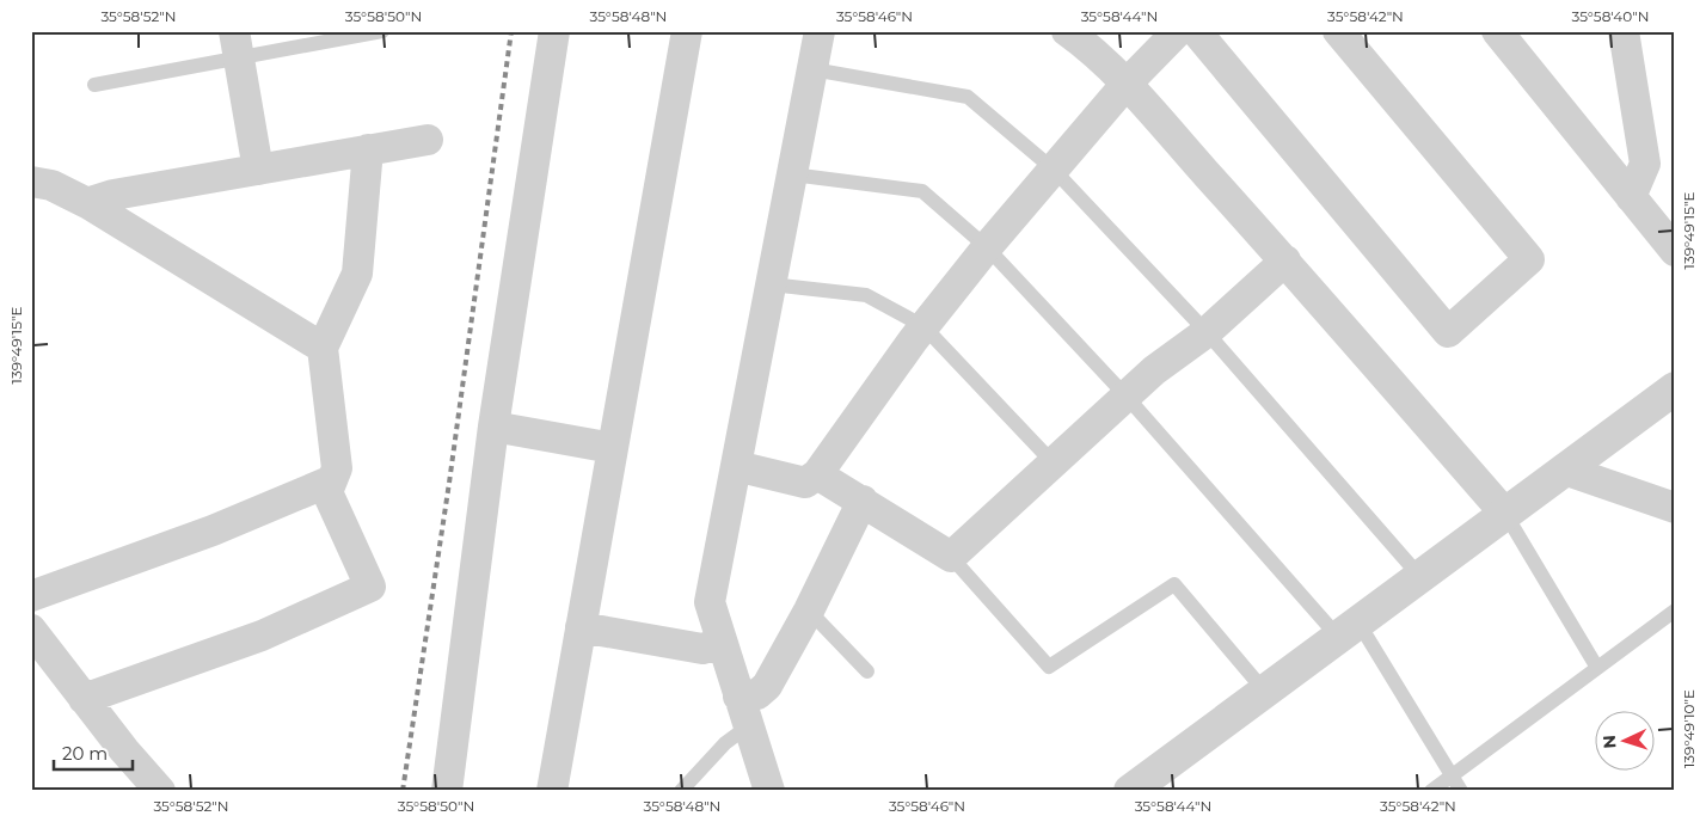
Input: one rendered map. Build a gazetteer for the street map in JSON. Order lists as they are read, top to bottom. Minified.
{"scale_bar":"20 m","north":"left","coordinates":["35°58'52\"N","35°58'50\"N","35°58'48\"N","35°58'46\"N","35°58'44\"N","35°58'42\"N","35°58'40\"N","139°49'15\"E","139°49'10\"E"]}
